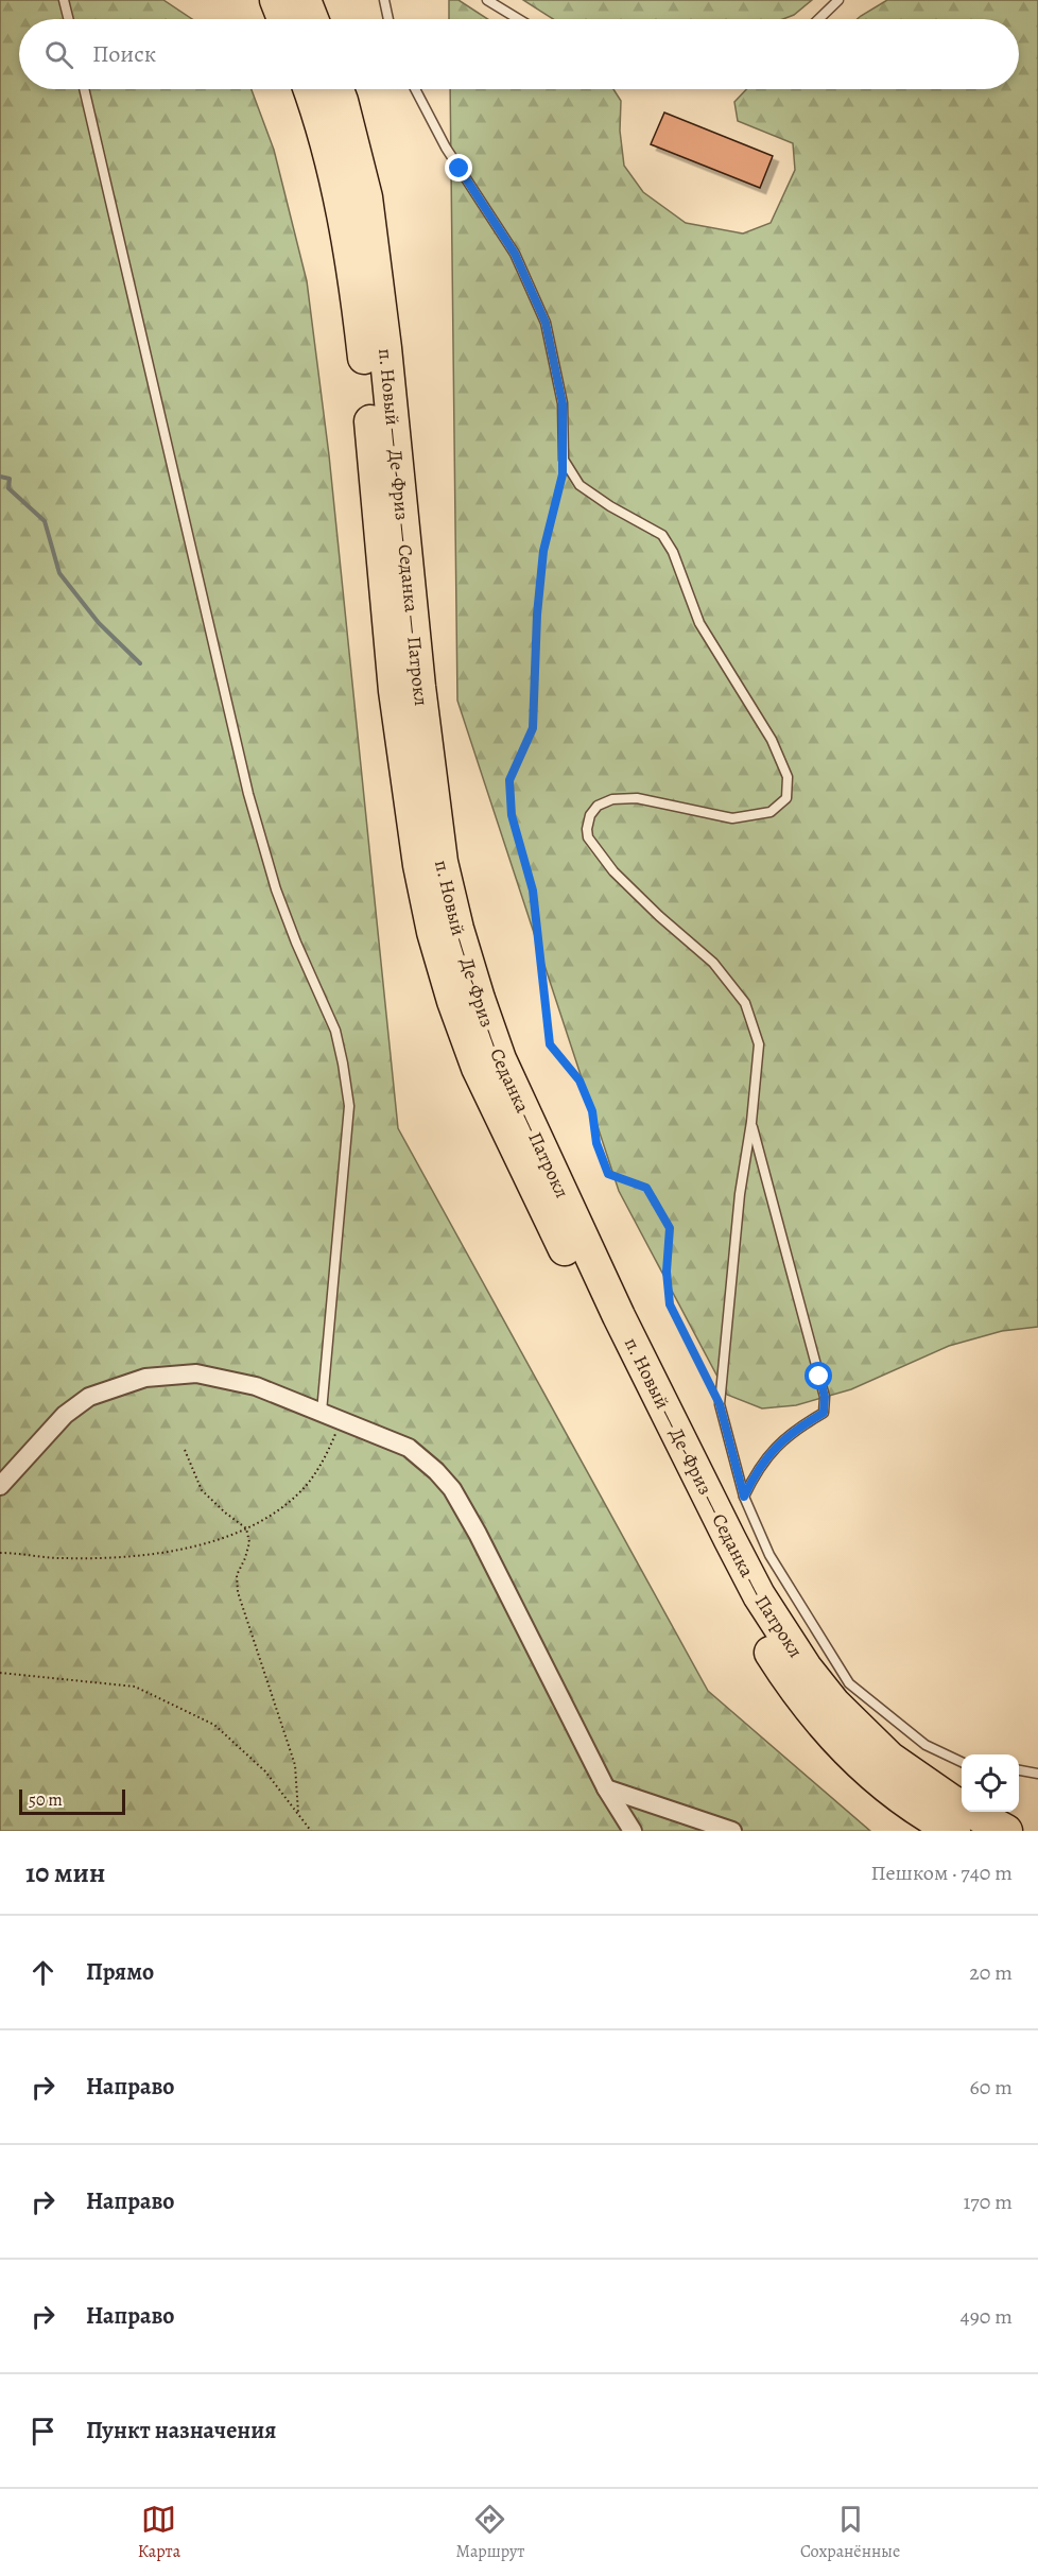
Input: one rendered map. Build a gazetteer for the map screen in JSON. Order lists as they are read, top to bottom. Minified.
{"streets":{"highway":["п. Новый — Де-Фриз — Седанка — Патрокл"]},"scale_bar":"50 m","page":{"search":"Поиск","scale":"50 m","heading":["10 мин","Пешком · 740 m"],"list":[["Прямо","20 m"],["Направо","60 m"],["Направо","170 m"],["Направо","490 m"],"Пункт назначения"],"nav":["Карта","Маршрут","Сохранённые"]}}
